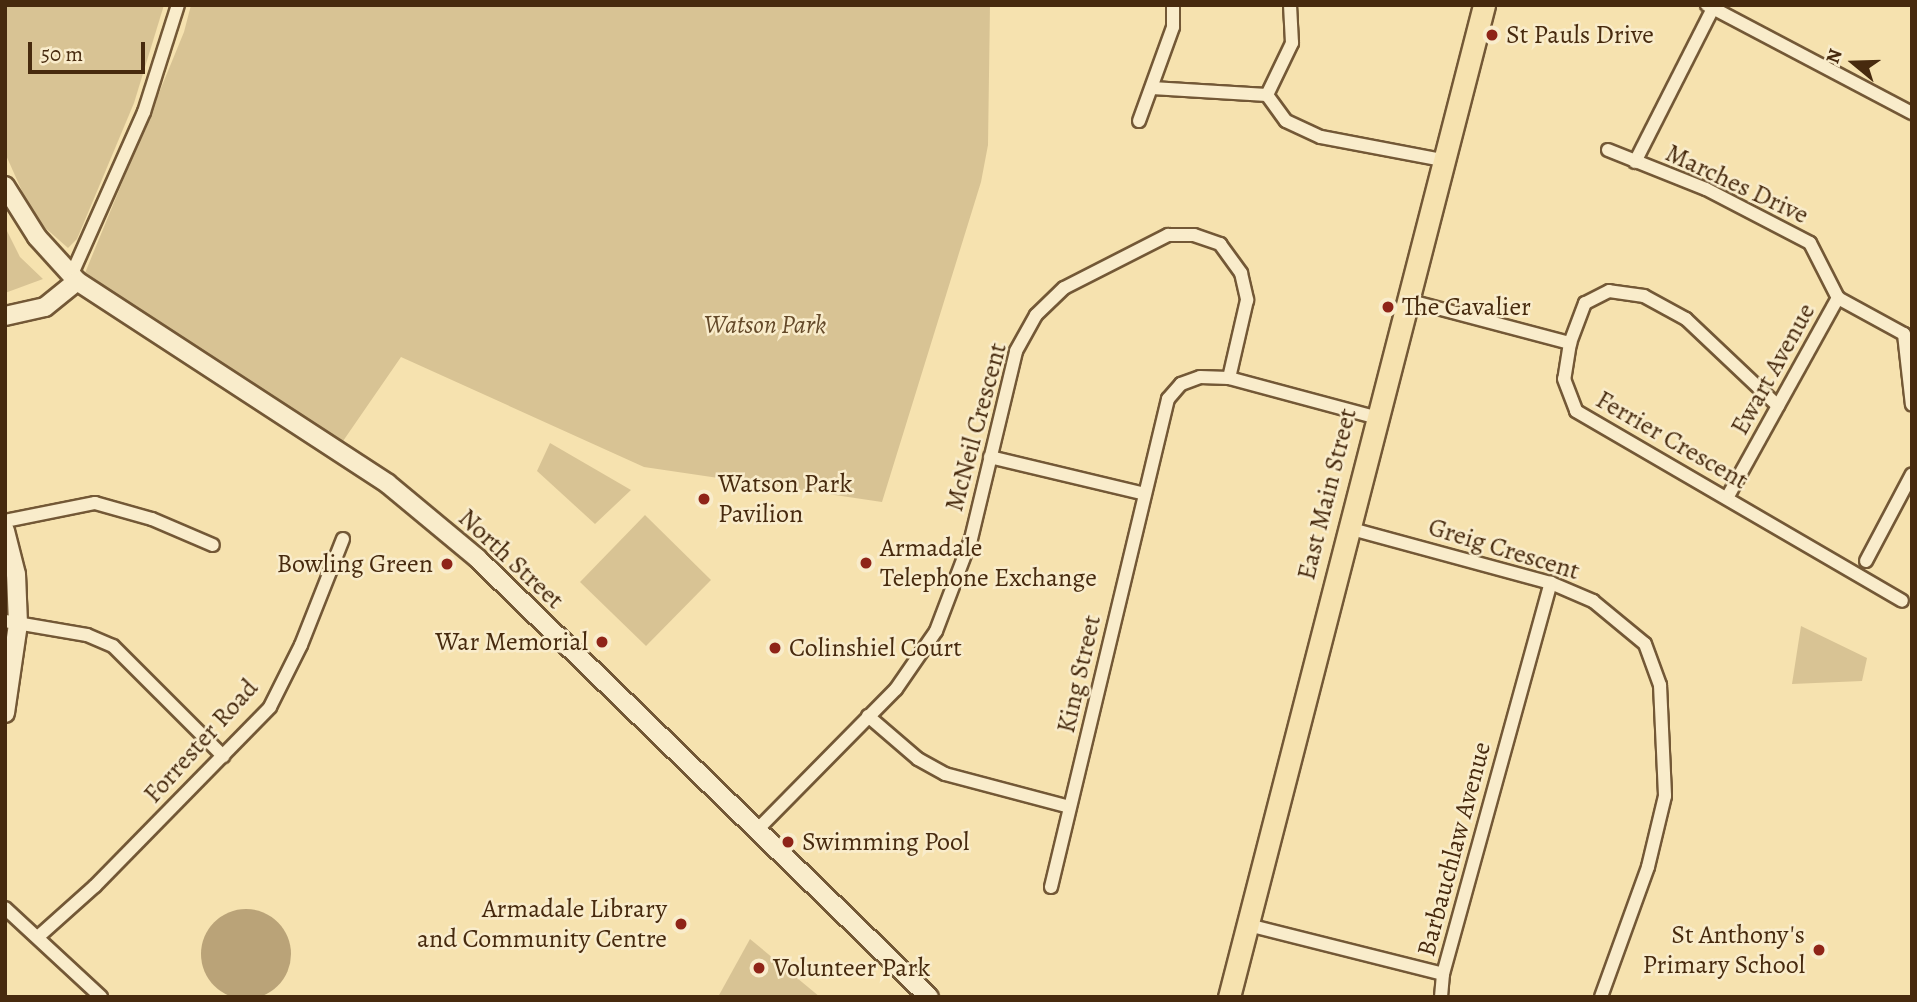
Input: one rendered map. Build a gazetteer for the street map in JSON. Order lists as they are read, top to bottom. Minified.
{"streets":{"main road":["East Main Street","North Street"],"street":["Marches Drive","Ewart Avenue","McNeil Crescent","Ferrier Crescent","Greig Crescent","King Street","Forrester Road","Barbauchlaw Avenue"]},"crossings":[["Marches Drive","Ewart Avenue"],["Ewart Avenue","Ferrier Crescent"],["McNeil Crescent","North Street"],["McNeil Crescent","King Street"],["East Main Street","Greig Crescent"],["East Main Street","King Street"],["East Main Street","Barbauchlaw Avenue"],["Greig Crescent","Barbauchlaw Avenue"]],"parks":["Watson Park"],"places":["St Pauls Drive","The Cavalier","Watson Park Pavilion","Armadale Telephone Exchange","Bowling Green","War Memorial","Colinshiel Court","Swimming Pool","Armadale Library and Community Centre","St Anthony's Primary School","Volunteer Park"],"scale_bar":"50 m","north":"left"}
